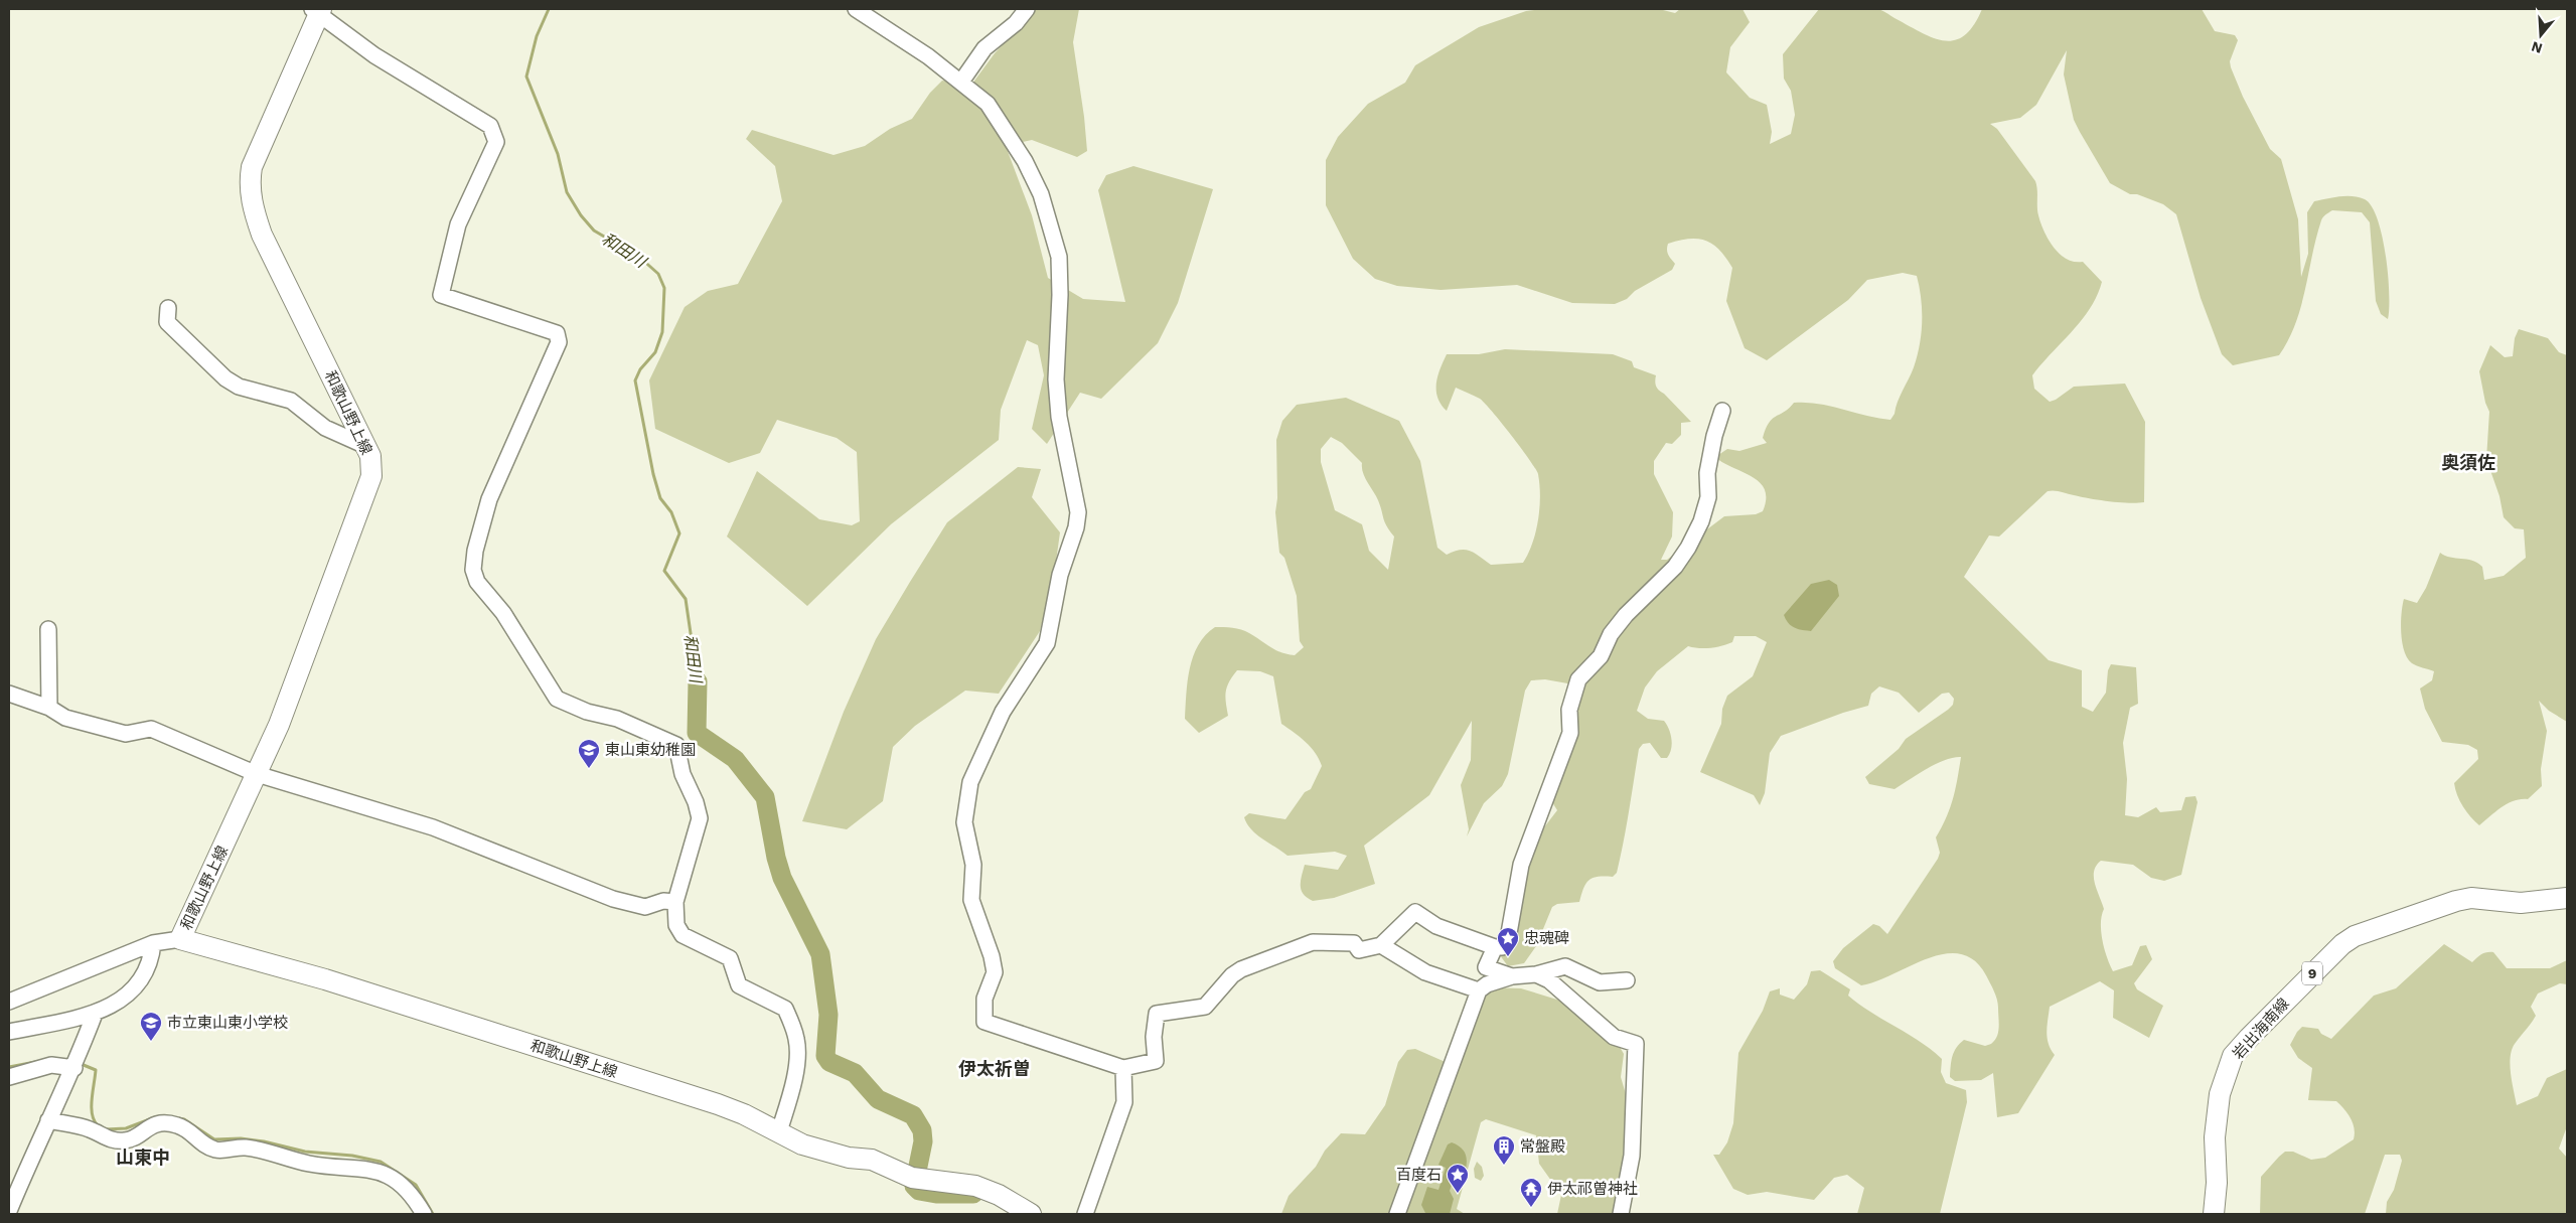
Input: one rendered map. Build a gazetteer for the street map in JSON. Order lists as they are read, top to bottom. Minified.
{"streets":{"main road":["和歌山野上線","9","岩出海南線"]},"districts":["奥須佐","伊太祈曽","山東中"],"water":["和田川"],"places":{"school or university":["東山東幼稚園","市立東山東小学校"],"place":["忠魂碑","百度石"],"building":["常盤殿"],"temple":["伊太祁曽神社"]},"north":"bottom"}
